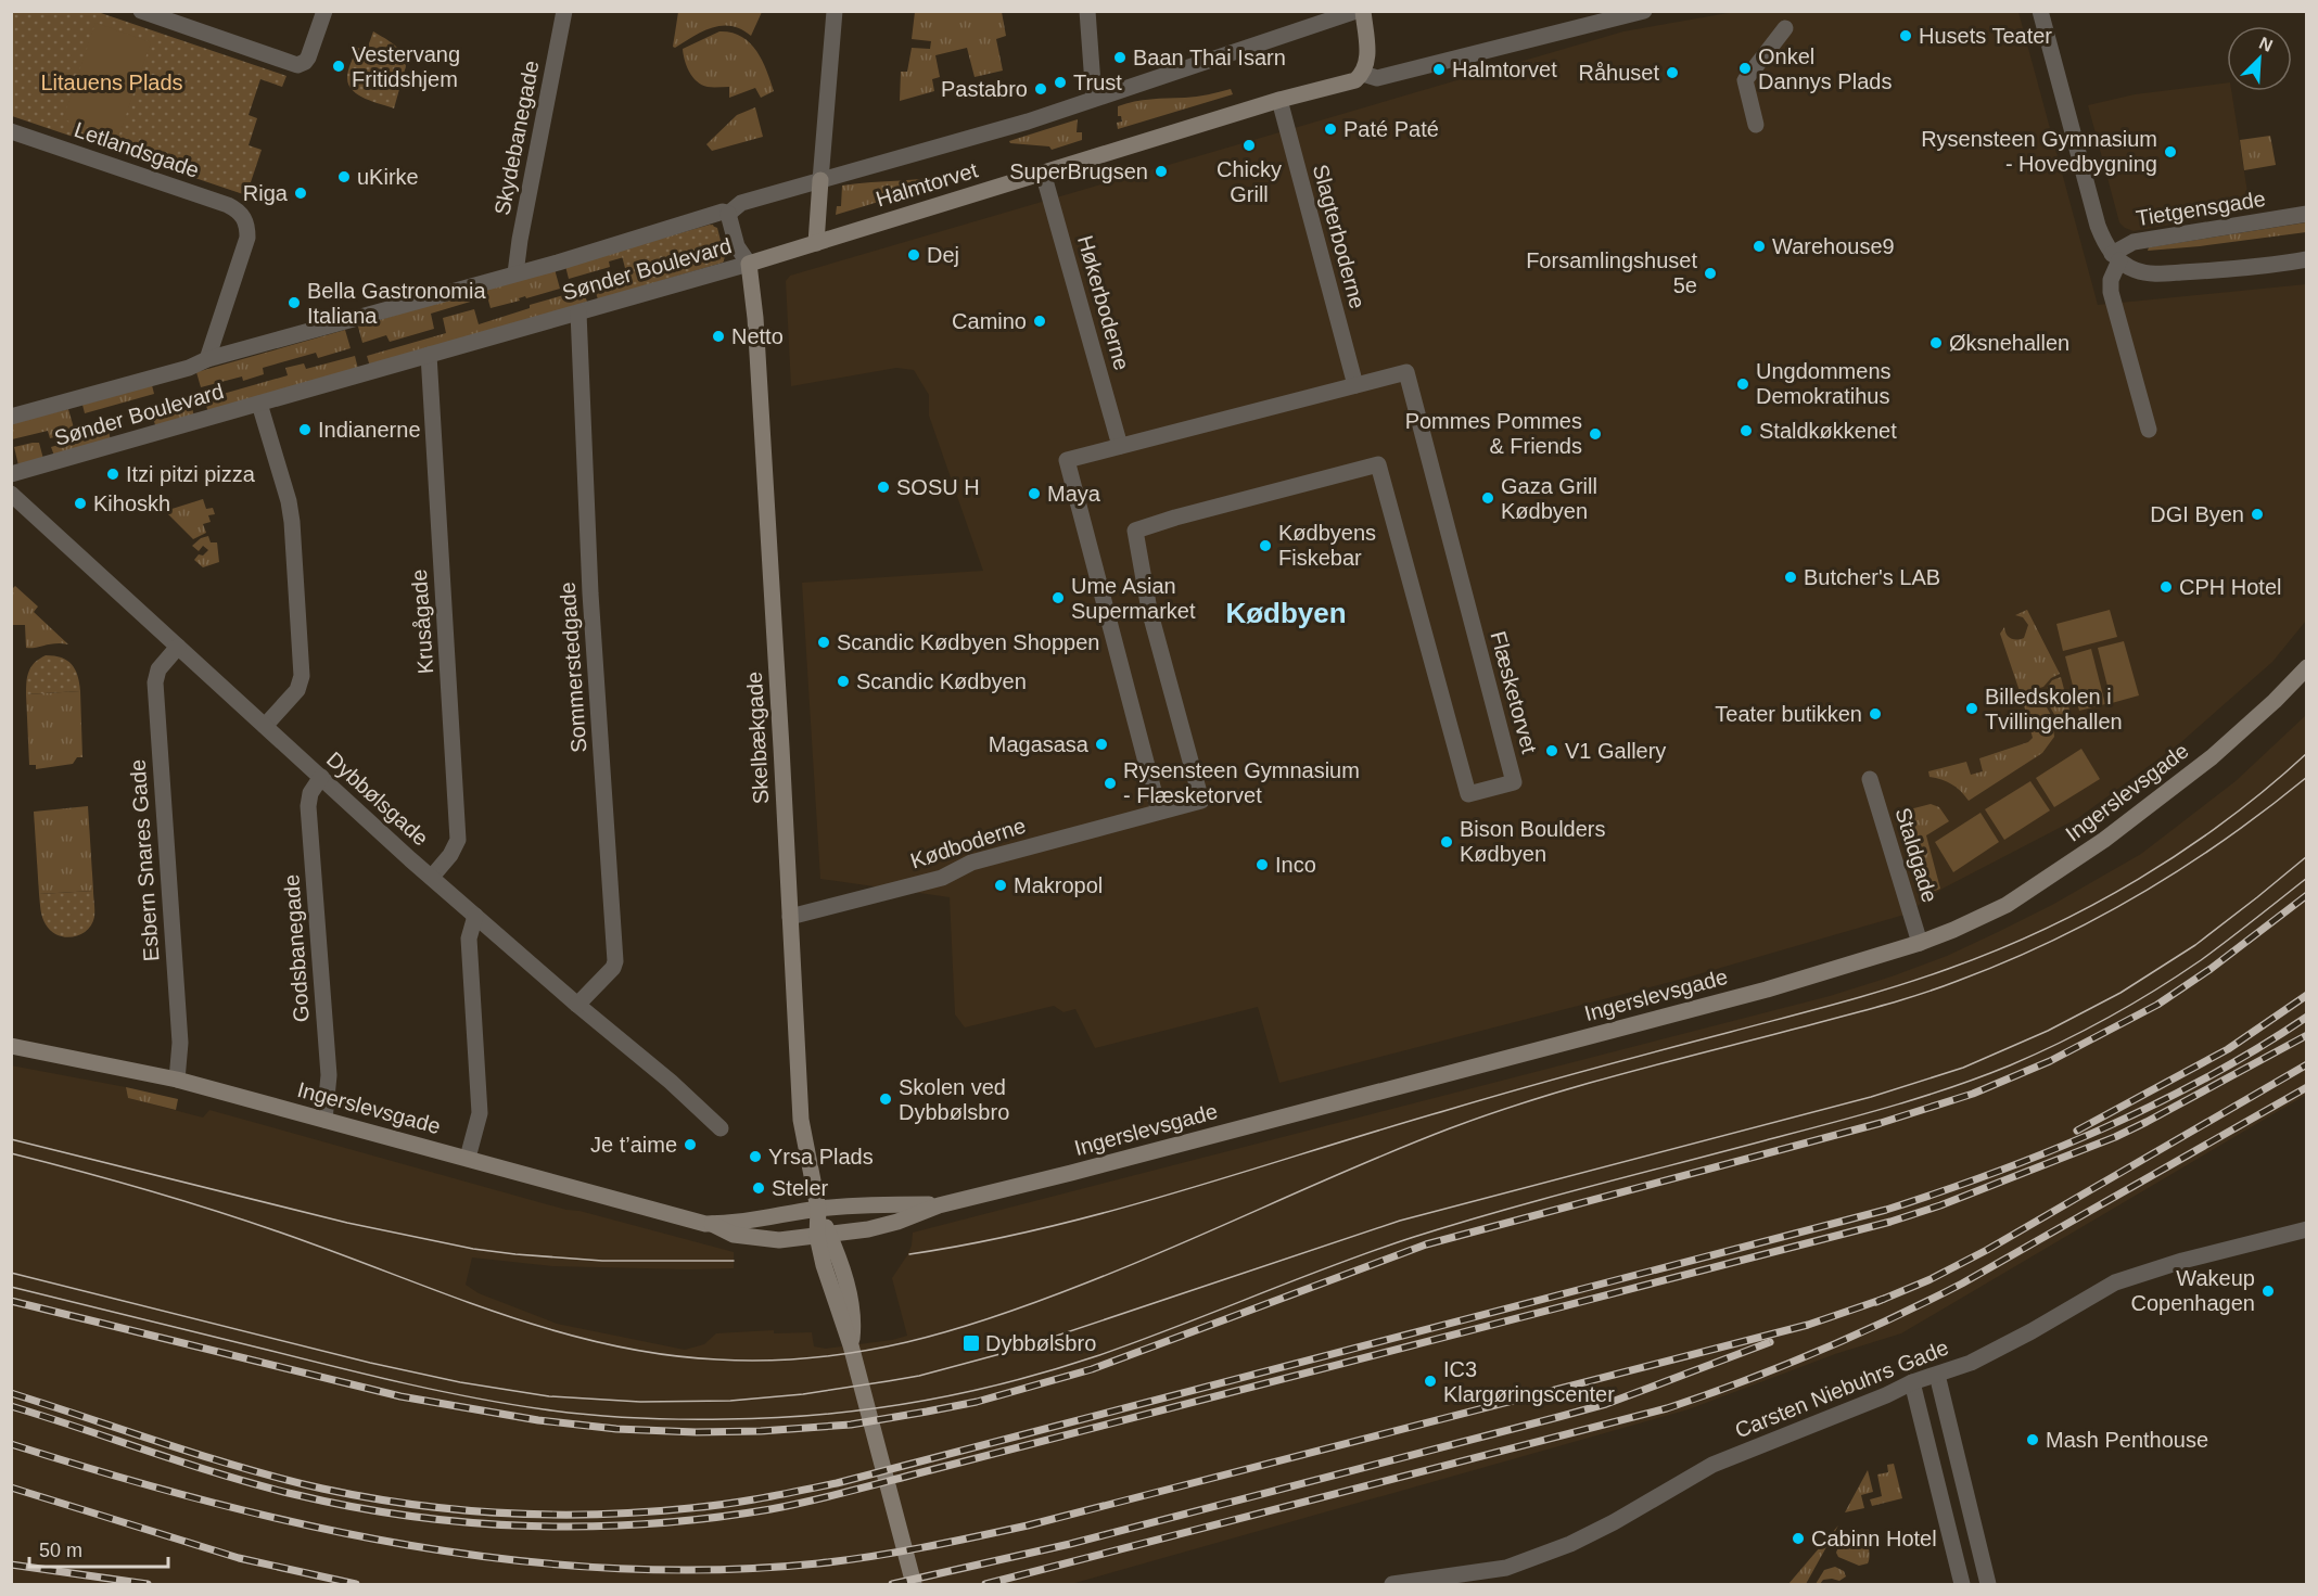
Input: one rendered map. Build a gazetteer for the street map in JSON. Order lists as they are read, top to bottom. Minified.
{"streets":{"street":["Skydebanegade","Letlandsgade","Halmtorvet","Tietgensgade","Slagterboderne","Sønder Boulevard","Høkerboderne","Krusågade","Sommerstedgade","Flæsketorvet","Skelbækgade","Ingerslevsgade","Dybbølsgade","Kødboderne","Staldgade","Esbern Snares Gade","Godsbanegade","Carsten Niebuhrs Gade"]},"crossings":[["Skydebanegade","Sønder Boulevard"],["Letlandsgade","Sønder Boulevard"],["Halmtorvet","Slagterboderne"],["Halmtorvet","Sønder Boulevard"],["Halmtorvet","Høkerboderne"],["Halmtorvet","Skelbækgade"],["Slagterboderne","Flæsketorvet"],["Sønder Boulevard","Krusågade"],["Sønder Boulevard","Sommerstedgade"],["Sønder Boulevard","Skelbækgade"],["Høkerboderne","Flæsketorvet"],["Krusågade","Dybbølsgade"],["Sommerstedgade","Dybbølsgade"],["Flæsketorvet","Kødboderne"],["Skelbækgade","Ingerslevsgade"],["Skelbækgade","Kødboderne"],["Ingerslevsgade","Staldgade"],["Ingerslevsgade","Esbern Snares Gade"],["Ingerslevsgade","Godsbanegade"],["Dybbølsgade","Esbern Snares Gade"],["Dybbølsgade","Godsbanegade"]],"districts":["Kødbyen"],"parks":["Litauens Plads"],"places":{"other":["Husets Teater","Baan Thai Isarn","Vestervang Fritidshjem","Onkel Dannys Plads","Halmtorvet","Råhuset","Trust","Pastabro","Paté Paté","Chicky Grill","Rysensteen Gymnasium - Hovedbygning","SuperBrugsen","uKirke","Riga","Warehouse9","Dej","Forsamlingshuset 5e","Bella Gastronomia Italiana","Camino","Netto","Øksnehallen","Ungdommens Demokratihus","Indianerne","Staldkøkkenet","Pommes Pommes & Friends","Itzi pitzi pizza","SOSU H","Maya","Gaza Grill Kødbyen","Kihoskh","DGI Byen","Kødbyens Fiskebar","Butcher's LAB","CPH Hotel","Ume Asian Supermarket","Scandic Kødbyen Shoppen","Scandic Kødbyen","Billedskolen i Tvillingehallen","Teater butikken","Magasasa","V1 Gallery","Rysensteen Gymnasium - Flæsketorvet","Bison Boulders Kødbyen","Inco","Makropol","Skolen ved Dybbølsbro","Je t’aime","Yrsa Plads","Steler","Wakeup Copenhagen","IC3 Klargøringscenter","Mash Penthouse","Cabinn Hotel"],"transit":["Dybbølsbro"]},"scale_bar":"50 m","north":"top right"}
